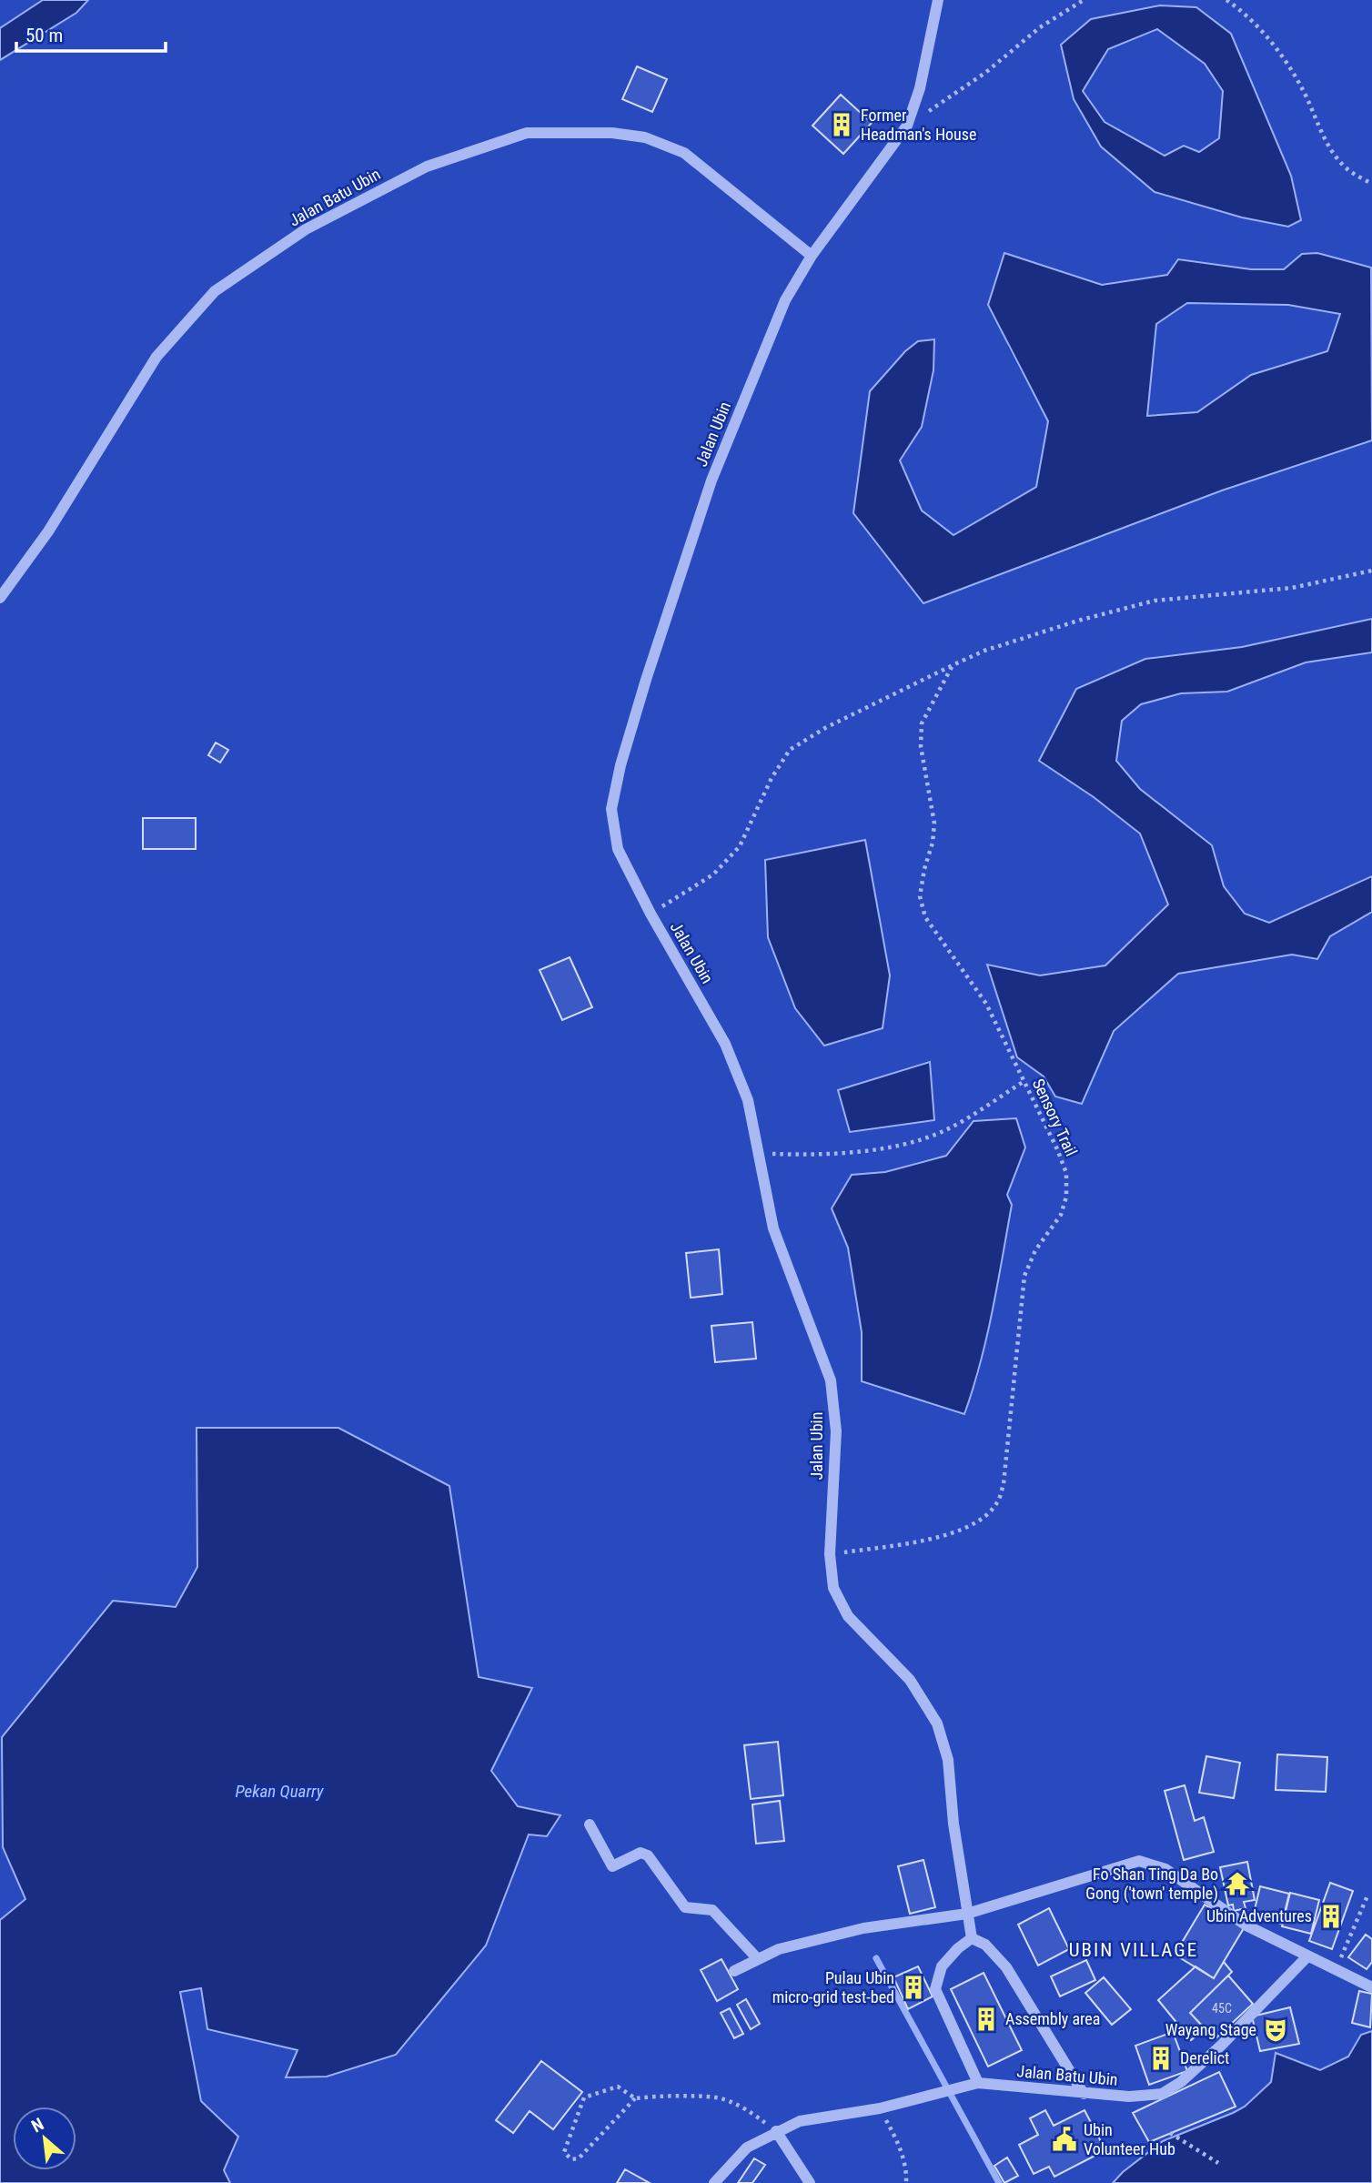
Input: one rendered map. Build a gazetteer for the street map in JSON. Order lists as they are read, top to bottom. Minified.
{"streets":{"street":["Jalan Batu Ubin","Jalan Ubin"],"path":["Sensory Trail"]},"crossings":[["Jalan Batu Ubin","Jalan Ubin"],["Jalan Ubin","Sensory Trail"]],"districts":["UBIN VILLAGE"],"water":["Pekan Quarry"],"places":{"building":["Former Headman's House","Ubin Adventures","Pulau Ubin micro-grid test-bed","Assembly area","Derelict"],"temple":["Fo Shan Ting Da Bo Gong ('town' temple)"],"theatre":["Wayang Stage"],"public building":["Ubin Volunteer Hub"]},"house_numbers":["45C"],"scale_bar":"50 m","north":"top left"}
